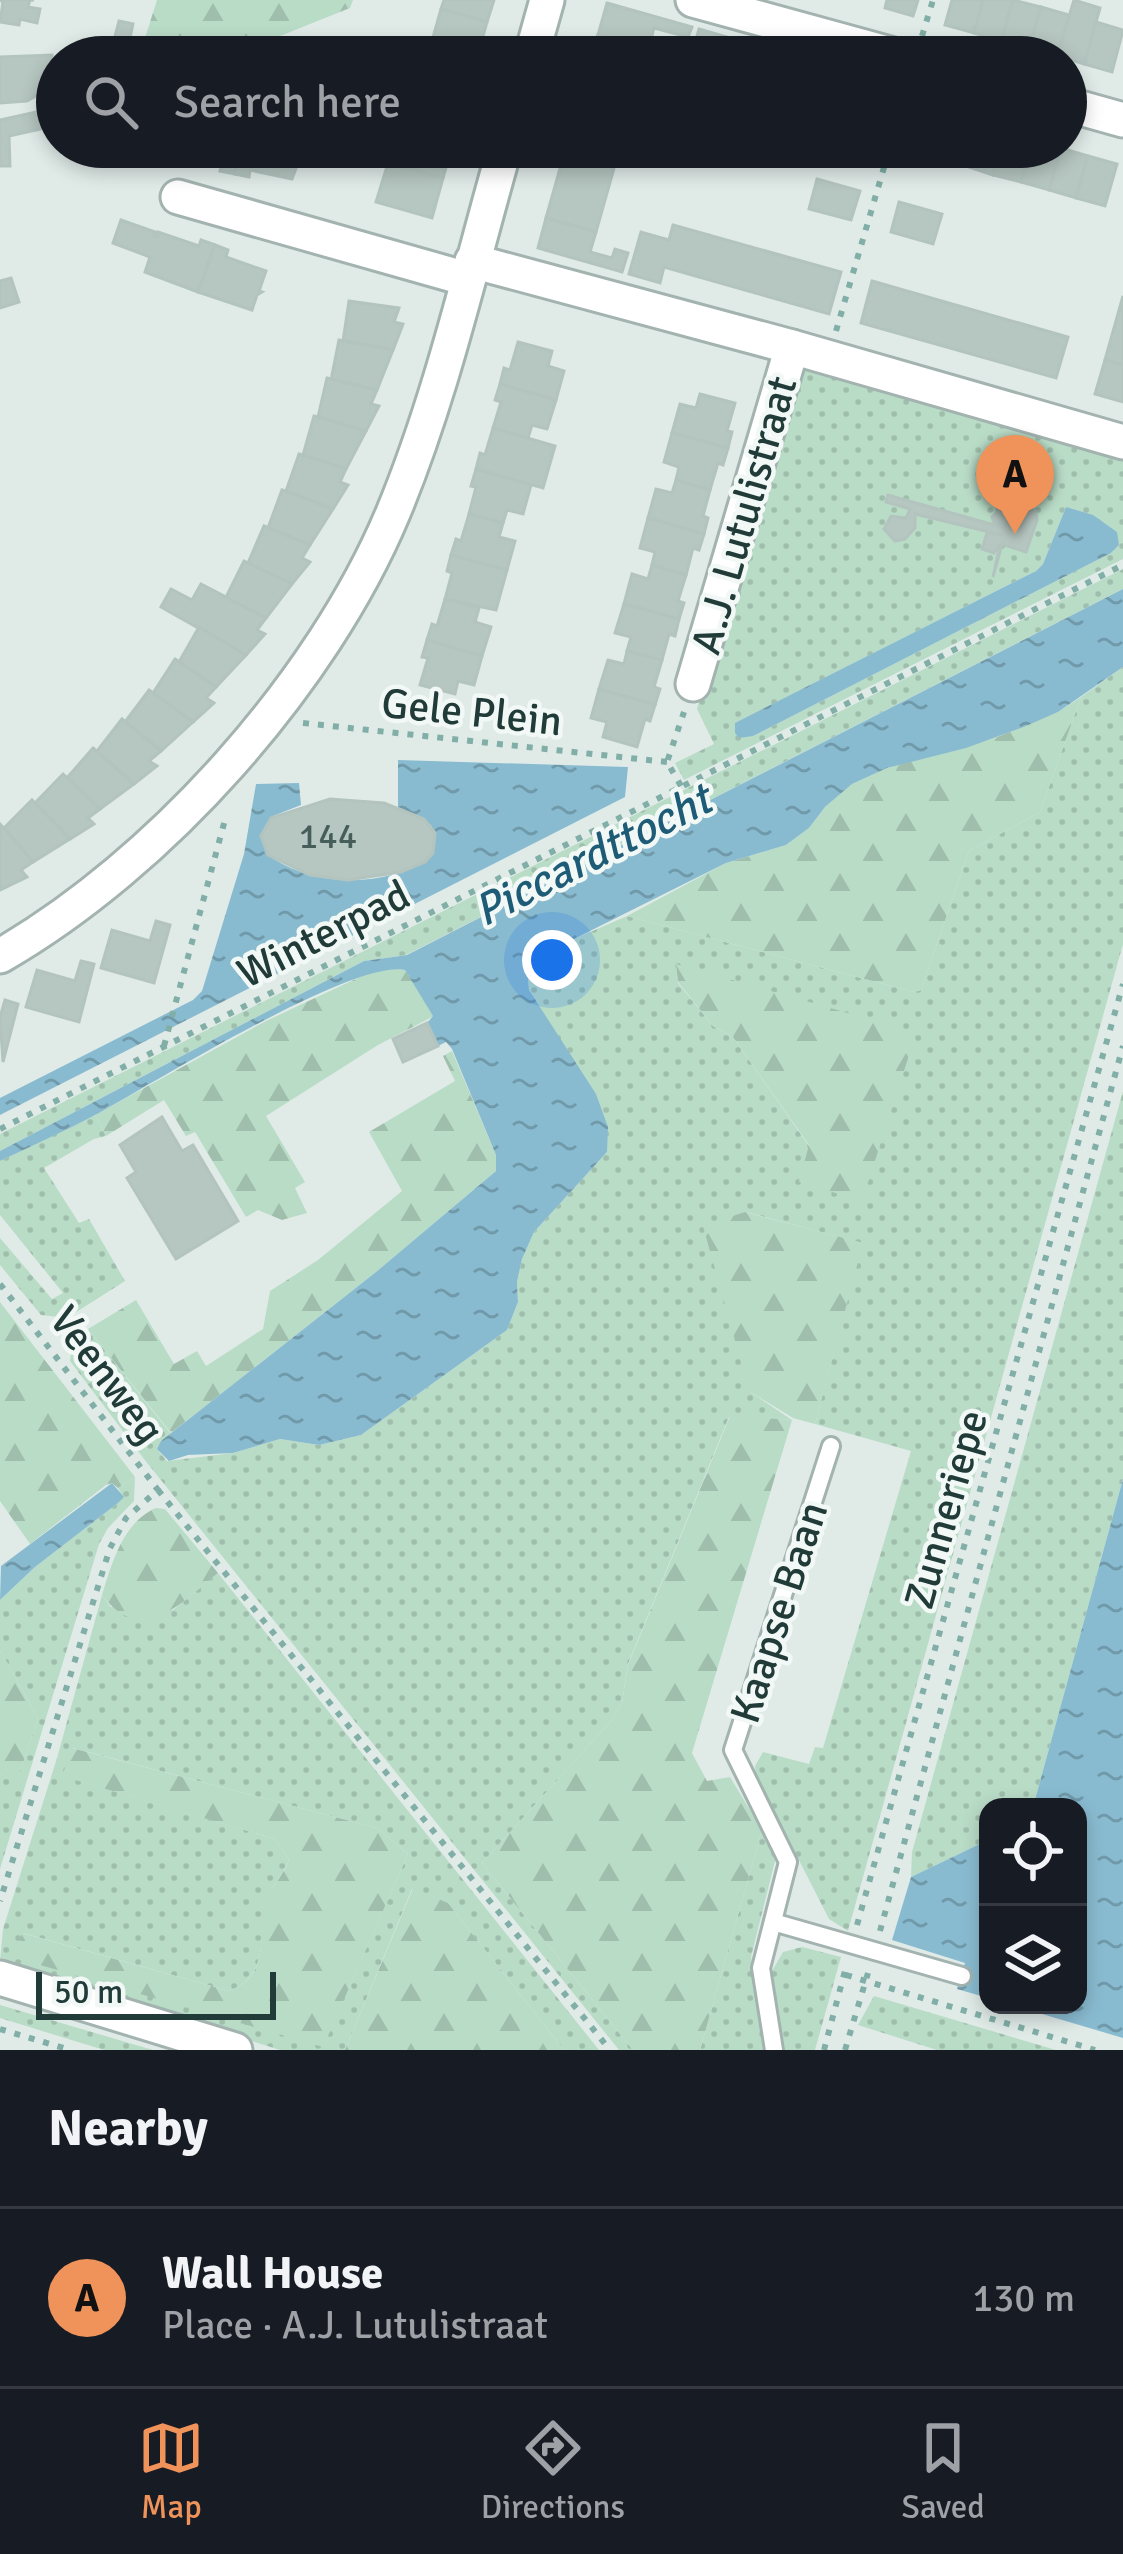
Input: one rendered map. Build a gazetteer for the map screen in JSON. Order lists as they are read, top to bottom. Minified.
{"streets":{"street":["A.J. Lutulistraat"],"lane":["Kaapse Baan"],"path":["Gele Plein","Winterpad","Veenweg","Zunneriepe"]},"water":["Piccardttocht"],"house_numbers":["144"],"scale_bar":"50 m","page":{"search":"Search here","pins":"A","scale":"50 m","heading":"Nearby","list":[{"mark":"A","name":"Wall House","note":"Place · A.J. Lutulistraat","value":"130 m"}],"nav":["Map","Directions","Saved"]}}
